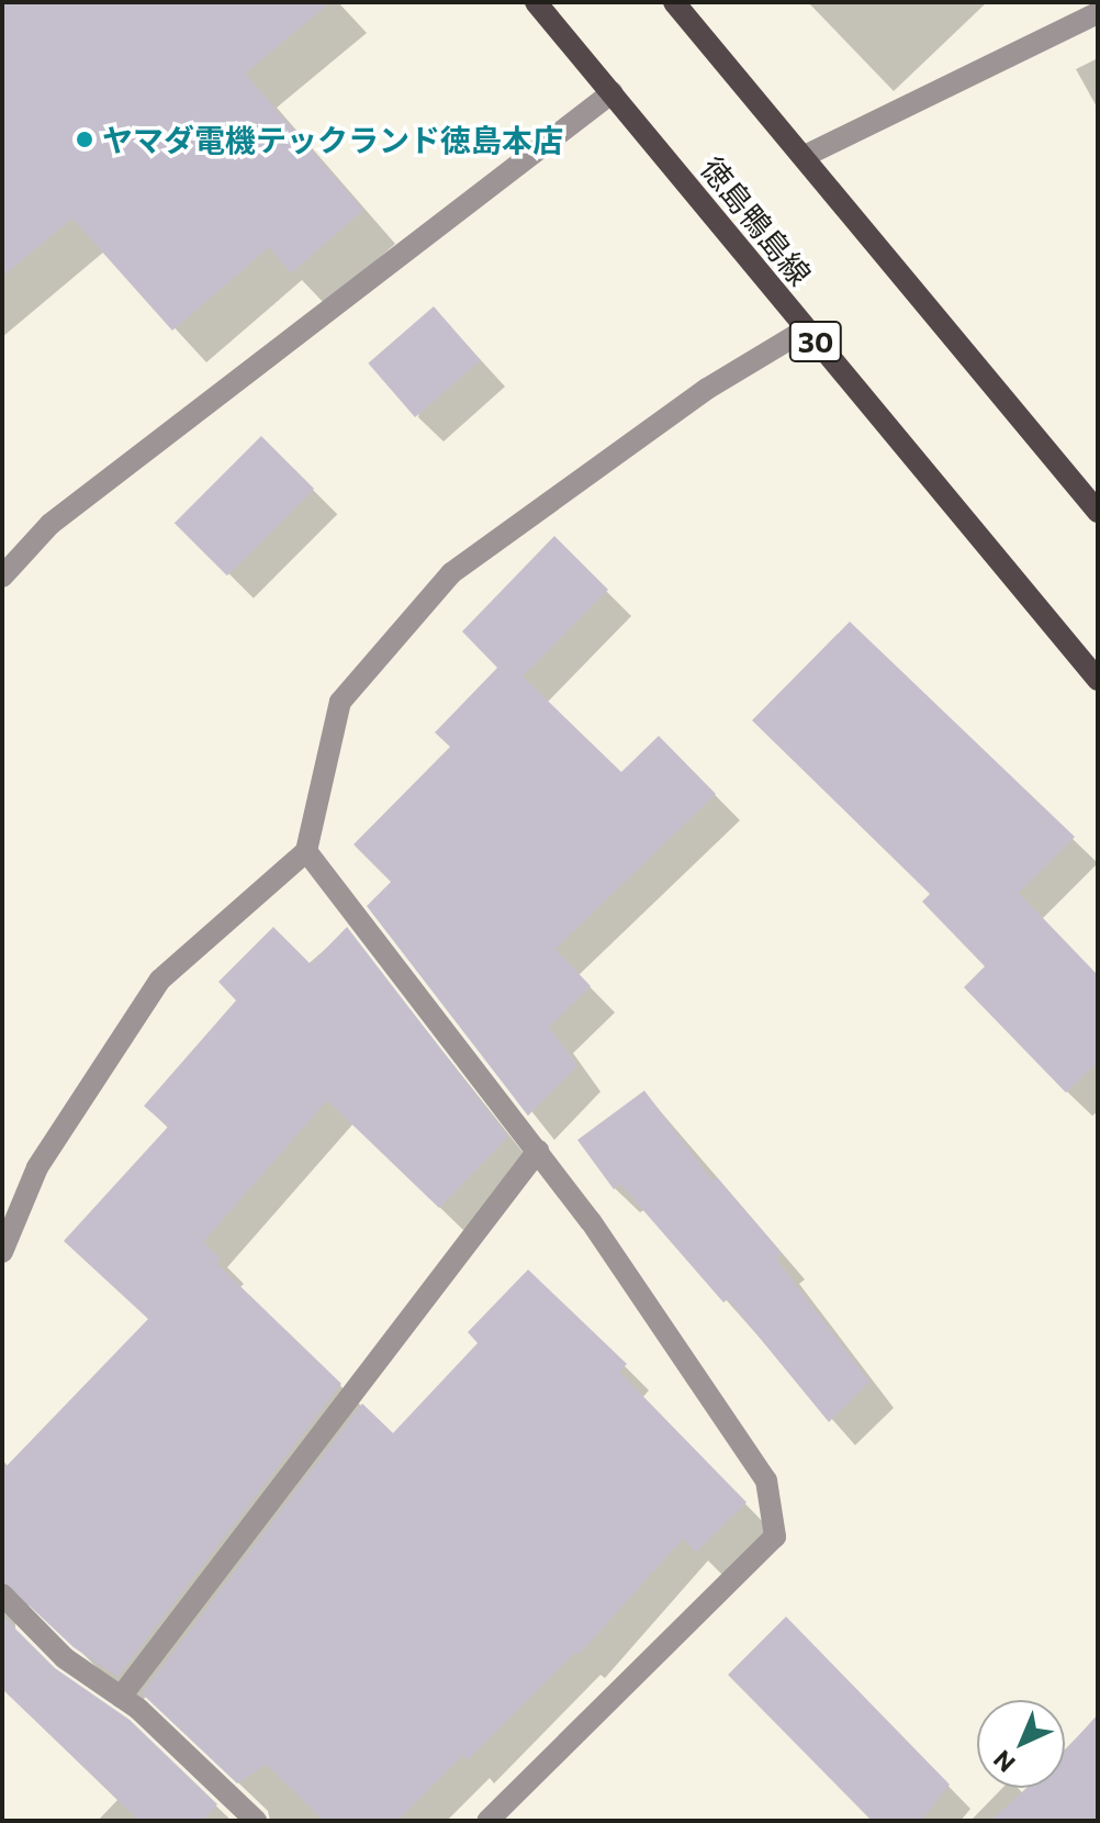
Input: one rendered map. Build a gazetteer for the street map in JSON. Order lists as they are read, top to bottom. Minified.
{"streets":{"main road":["徳島鴨島線","30"]},"places":["ヤマダ電機テックランド徳島本店"],"north":"bottom left"}
